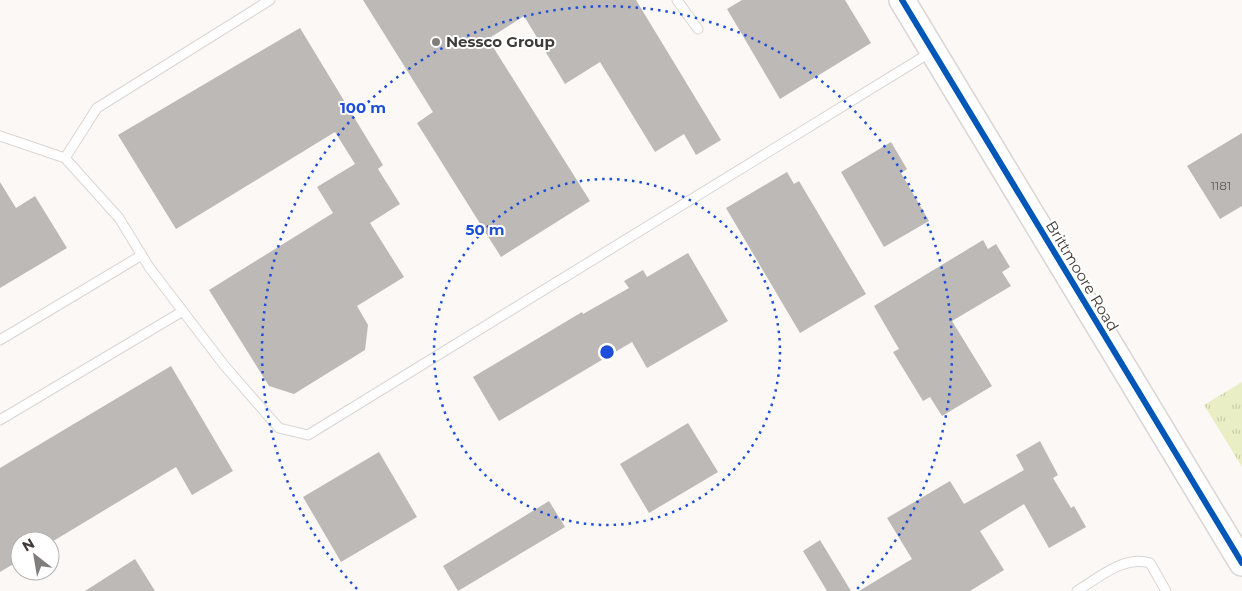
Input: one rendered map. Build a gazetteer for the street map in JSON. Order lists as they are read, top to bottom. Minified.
{"streets":{"main road":["Brittmoore Road"]},"places":["Nessco Group"],"house_numbers":["1181"],"north":"top left","rings":["100 m","50 m"]}
